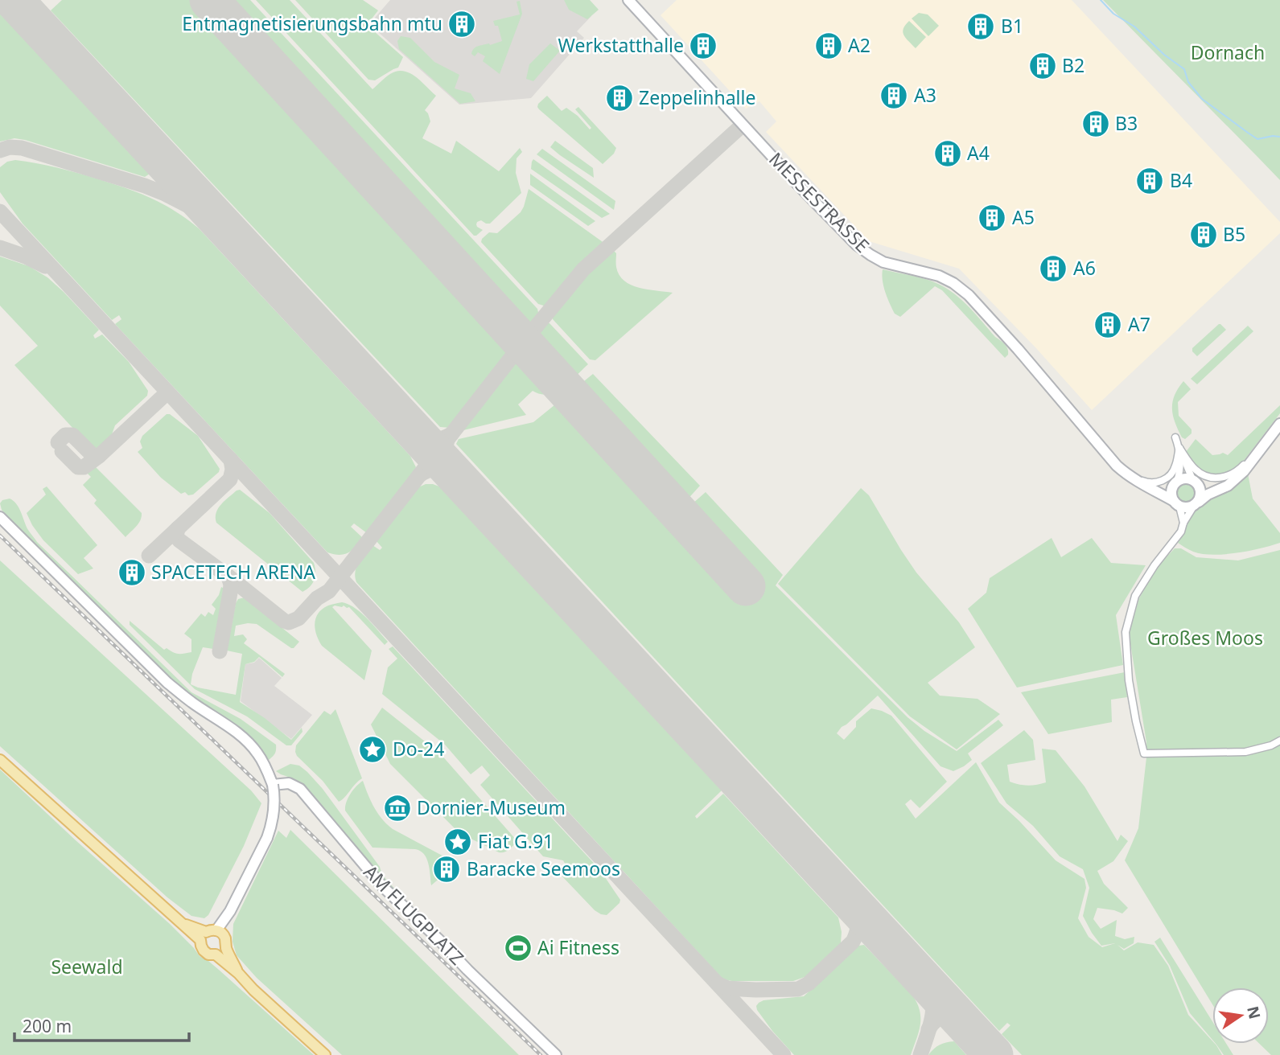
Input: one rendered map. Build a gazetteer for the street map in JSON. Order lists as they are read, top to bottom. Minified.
{"streets":{"street":["MESSESTRASSE","AM FLUGPLATZ"]},"parks":["Dornach","Großes Moos","Seewald"],"places":{"building":["Entmagnetisierungsbahn mtu","B1","Werkstatthalle","A2","B2","A3","Zeppelinhalle","B3","A4","B4","A5","B5","A6","A7","SPACETECH ARENA","Baracke Seemoos"],"place":["Do-24","Fiat G.91"],"museum":["Dornier-Museum"],"sports":["Ai Fitness"]},"scale_bar":"200 m","north":"right"}
